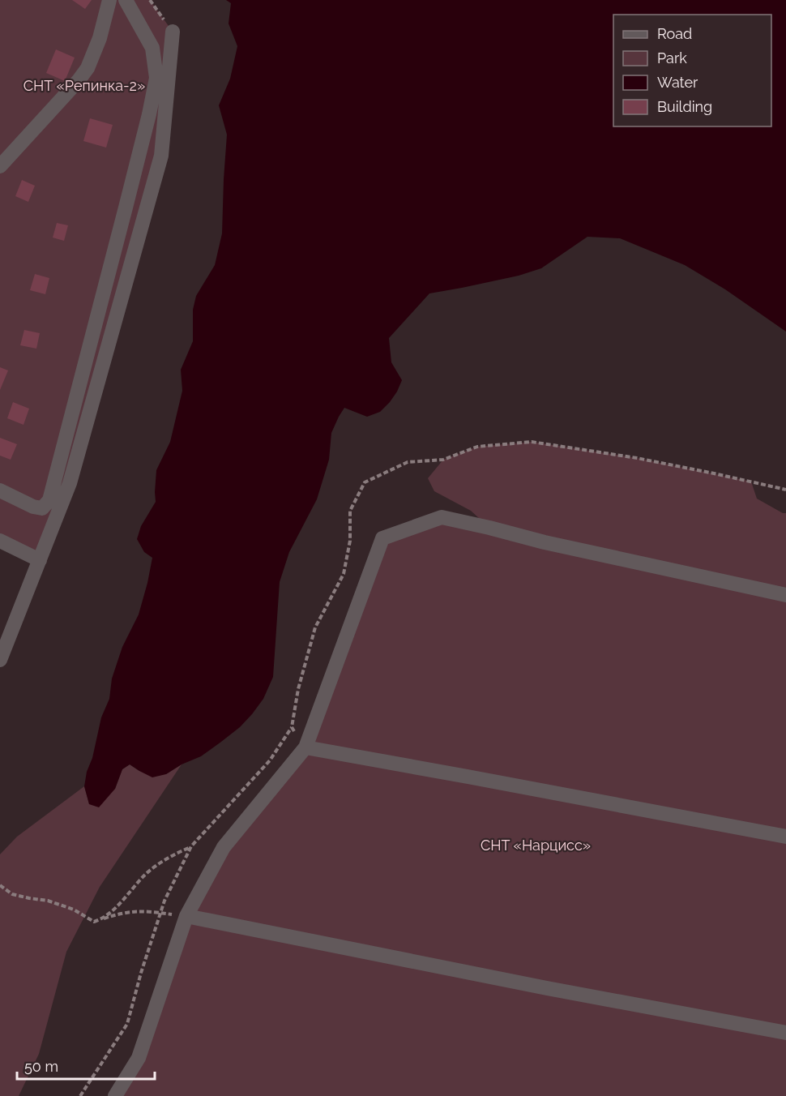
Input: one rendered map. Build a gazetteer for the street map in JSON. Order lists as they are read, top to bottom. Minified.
{"parks":["СНТ «Репинка-2»","СНТ «Нарцисс»"],"legend":["Road","Park","Water","Building"],"scale_bar":"50 m"}
